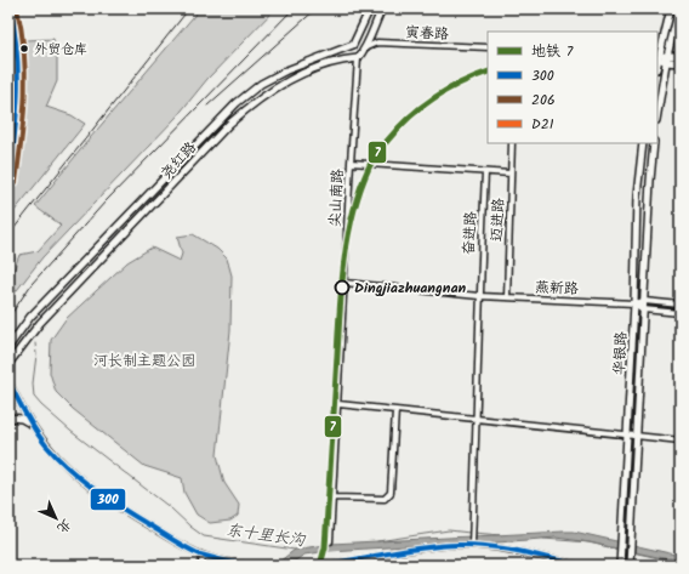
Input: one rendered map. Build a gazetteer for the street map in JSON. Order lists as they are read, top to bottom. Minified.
{"streets":{"main road":["尧红路","华银路"],"street":["寅春路","尖山南路","迈进路","奋进路","燕新路"]},"crossings":[["尧红路","尖山南路"],["尖山南路","燕新路"],["迈进路","燕新路"],["奋进路","燕新路"],["燕新路","华银路"]],"water":["东十里长沟"],"parks":["河长制主题公园"],"places":["外贸仓库","Dingjiazhuangnan"],"lines":["transit line 300","transit line 206","transit line D21","metro line 7"],"legend":["地铁 7","300","206","D21"],"north":"bottom right"}
